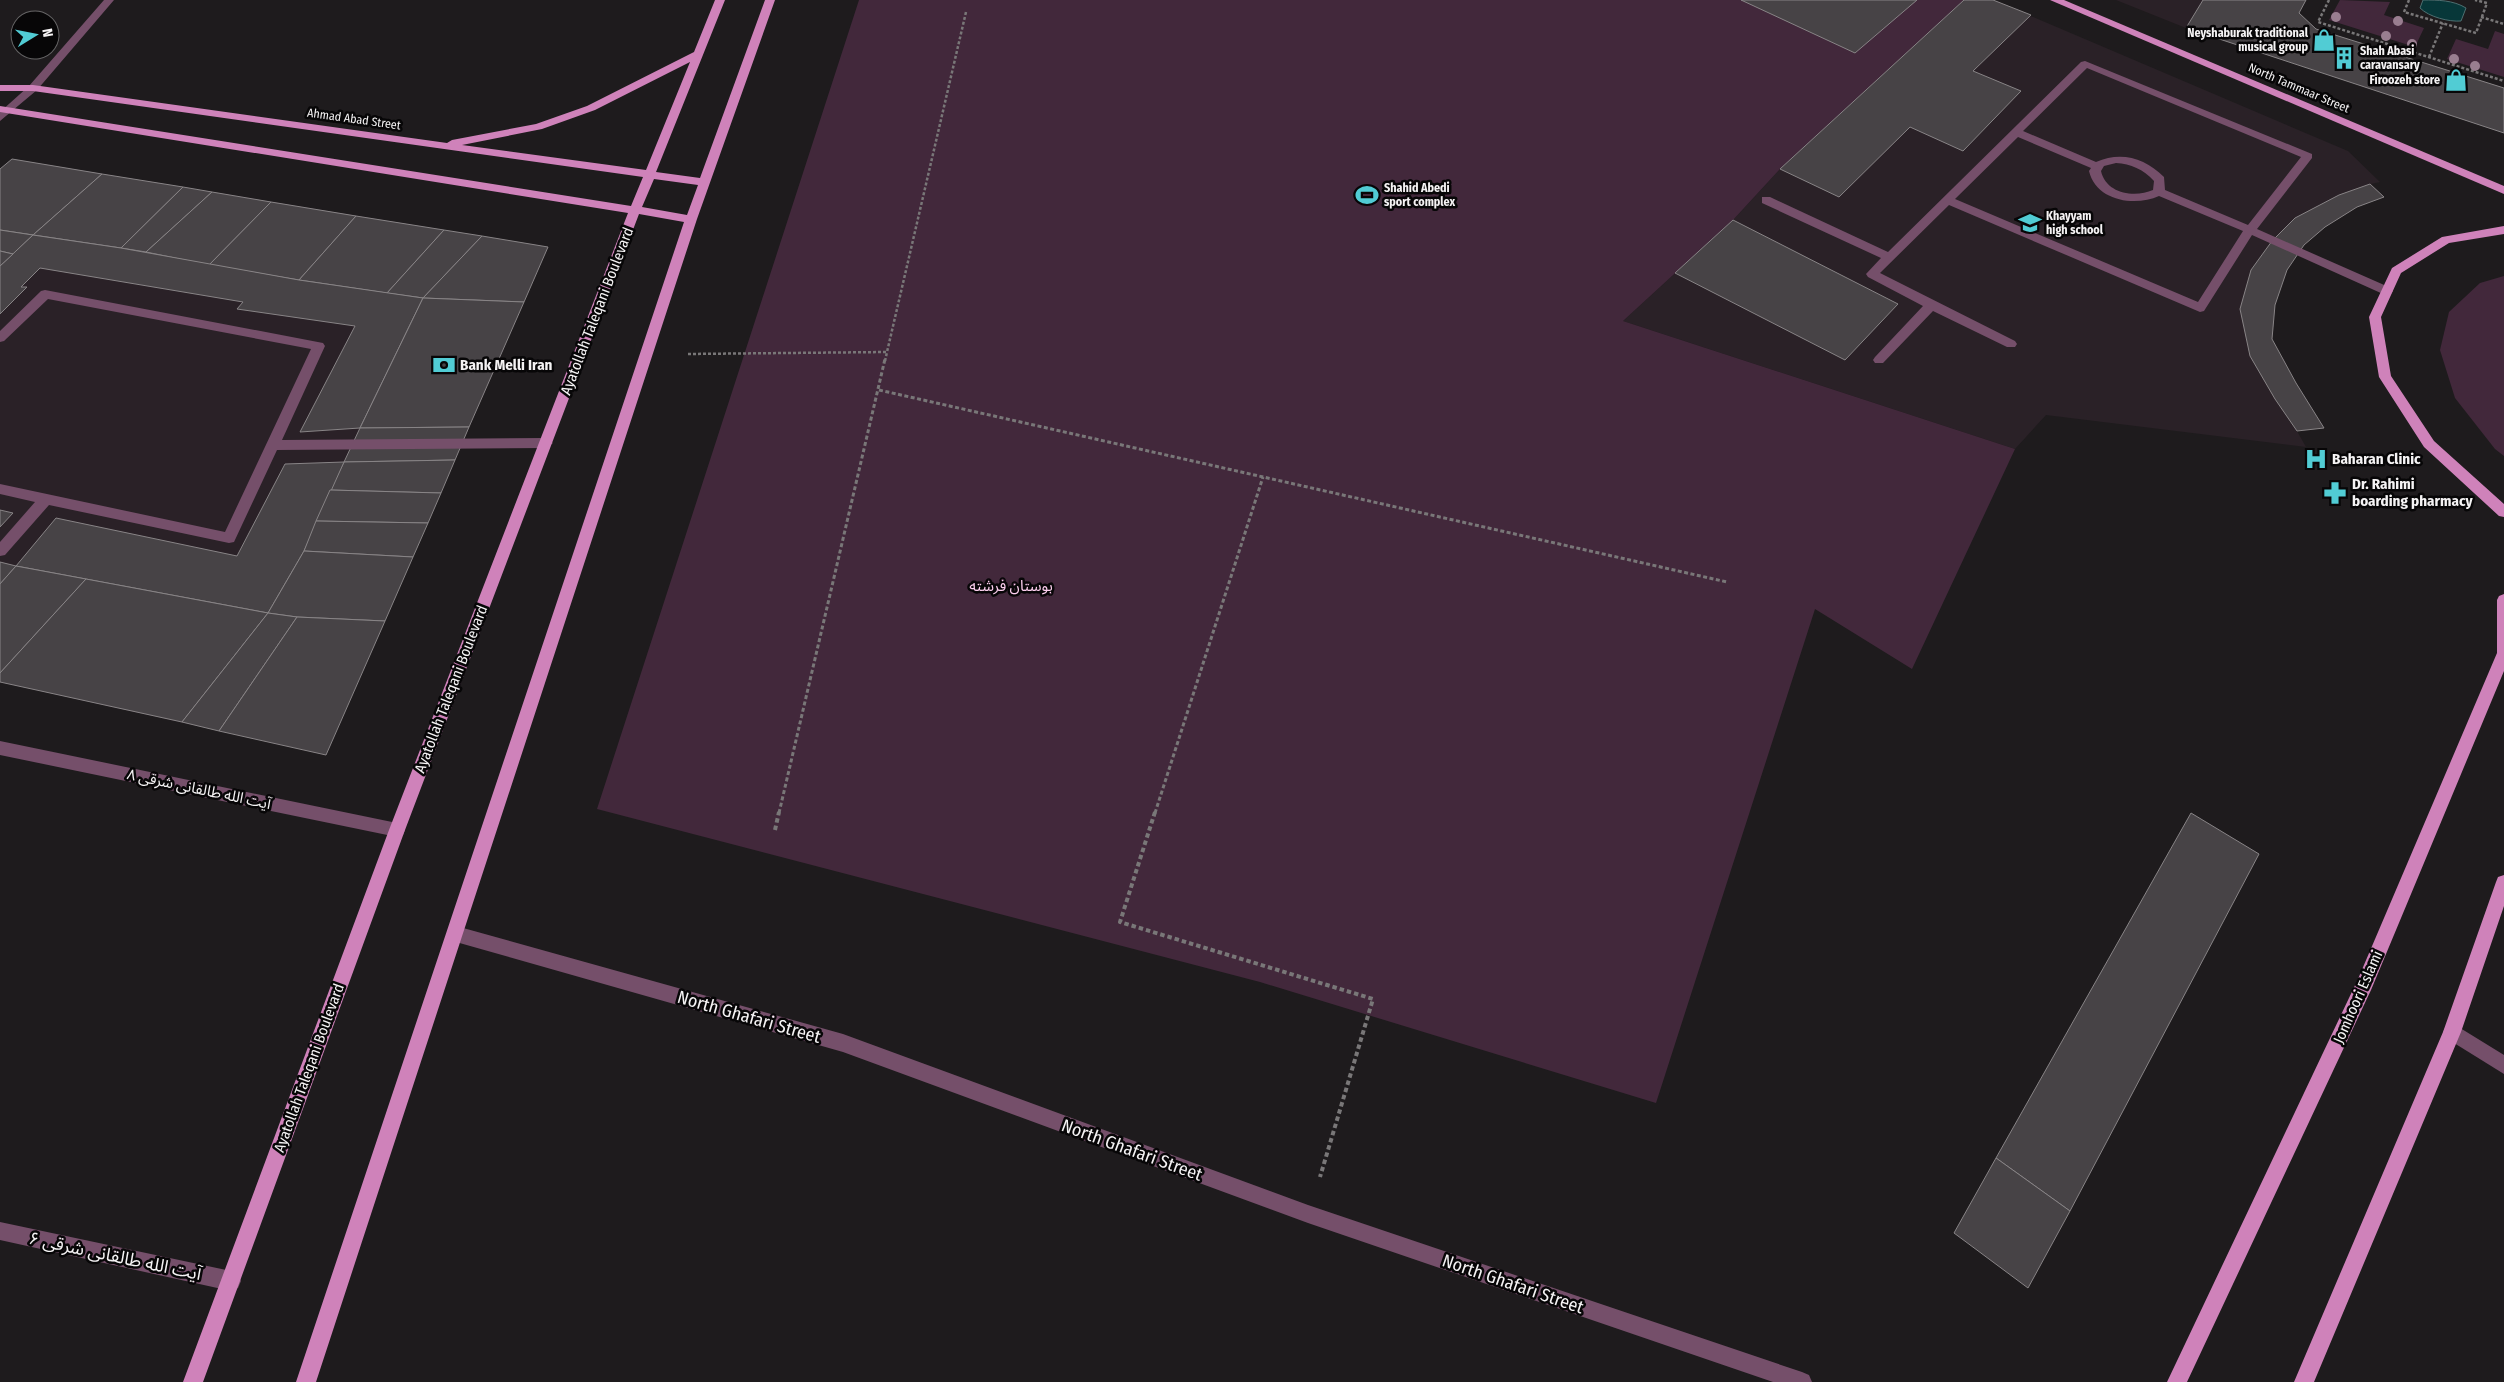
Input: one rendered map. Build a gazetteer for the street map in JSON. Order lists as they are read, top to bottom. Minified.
{"streets":{"main road":["North Tammaar Street","Ahmad Abad Street","Ayatollah Taleqani Boulevard","Jomhoori Eslami"],"street":["آیت الله طالقانی شرقی ۸","North Ghafari Street","آیت الله طالقانی شرقی ۶"]},"crossings":[["Ahmad Abad Street","Ayatollah Taleqani Boulevard"],["Ayatollah Taleqani Boulevard","آیت الله طالقانی شرقی ۸"],["Ayatollah Taleqani Boulevard","آیت الله طالقانی شرقی ۶"]],"parks":["بوستان فرشته"],"places":{"shop":["Neyshaburak traditional musical group","Firoozeh store"],"building":["Shah Abasi caravansary"],"sports":["Shahid Abedi sport complex"],"school or university":["Khayyam high school"],"bank":["Bank Melli Iran"],"hospital":["Baharan Clinic"],"pharmacy":["Dr. Rahimi boarding pharmacy"]},"north":"right"}
